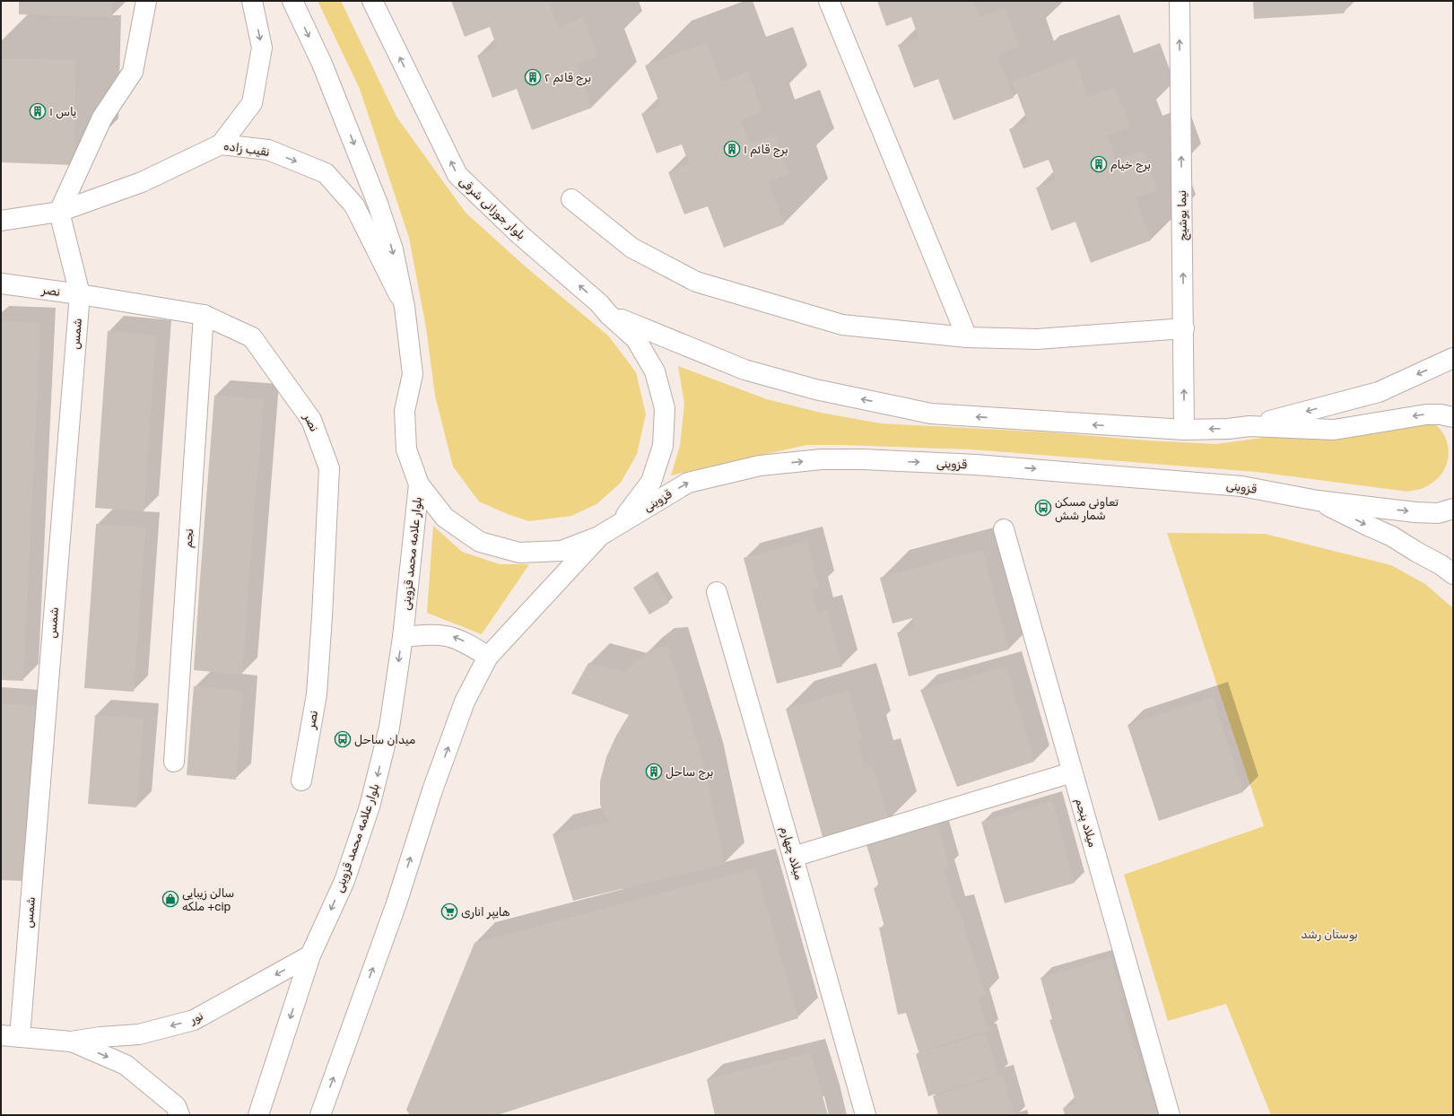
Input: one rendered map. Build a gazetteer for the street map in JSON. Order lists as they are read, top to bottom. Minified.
{"streets":{"street":["نقیب زاده","بلوار جوزانی شرقی","نیما یوشیج","نصر","شمس","قزوینی","نجم","بلوار علامه محمد قزوینی","میلاد پنجم","میلاد چهارم","نور"]},"crossings":[["نقیب زاده","شمس"],["نصر","شمس"],["نصر","نجم"],["شمس","نور"],["بلوار علامه محمد قزوینی","نور"]],"one_way":["نقیب زاده","نیما یوشیج"],"parks":["بوستان رشد"],"places":{"building":["برج قائم ۲","یاس ۱","برج قائم ۱","برج خیام","برج ساحل"],"bus stop":["تعاونی مسکن شمار شش","میدان ساحل"],"shop":["سالن زیبایی ملکه +cip"],"supermarket":["هايپر اناری"]}}
